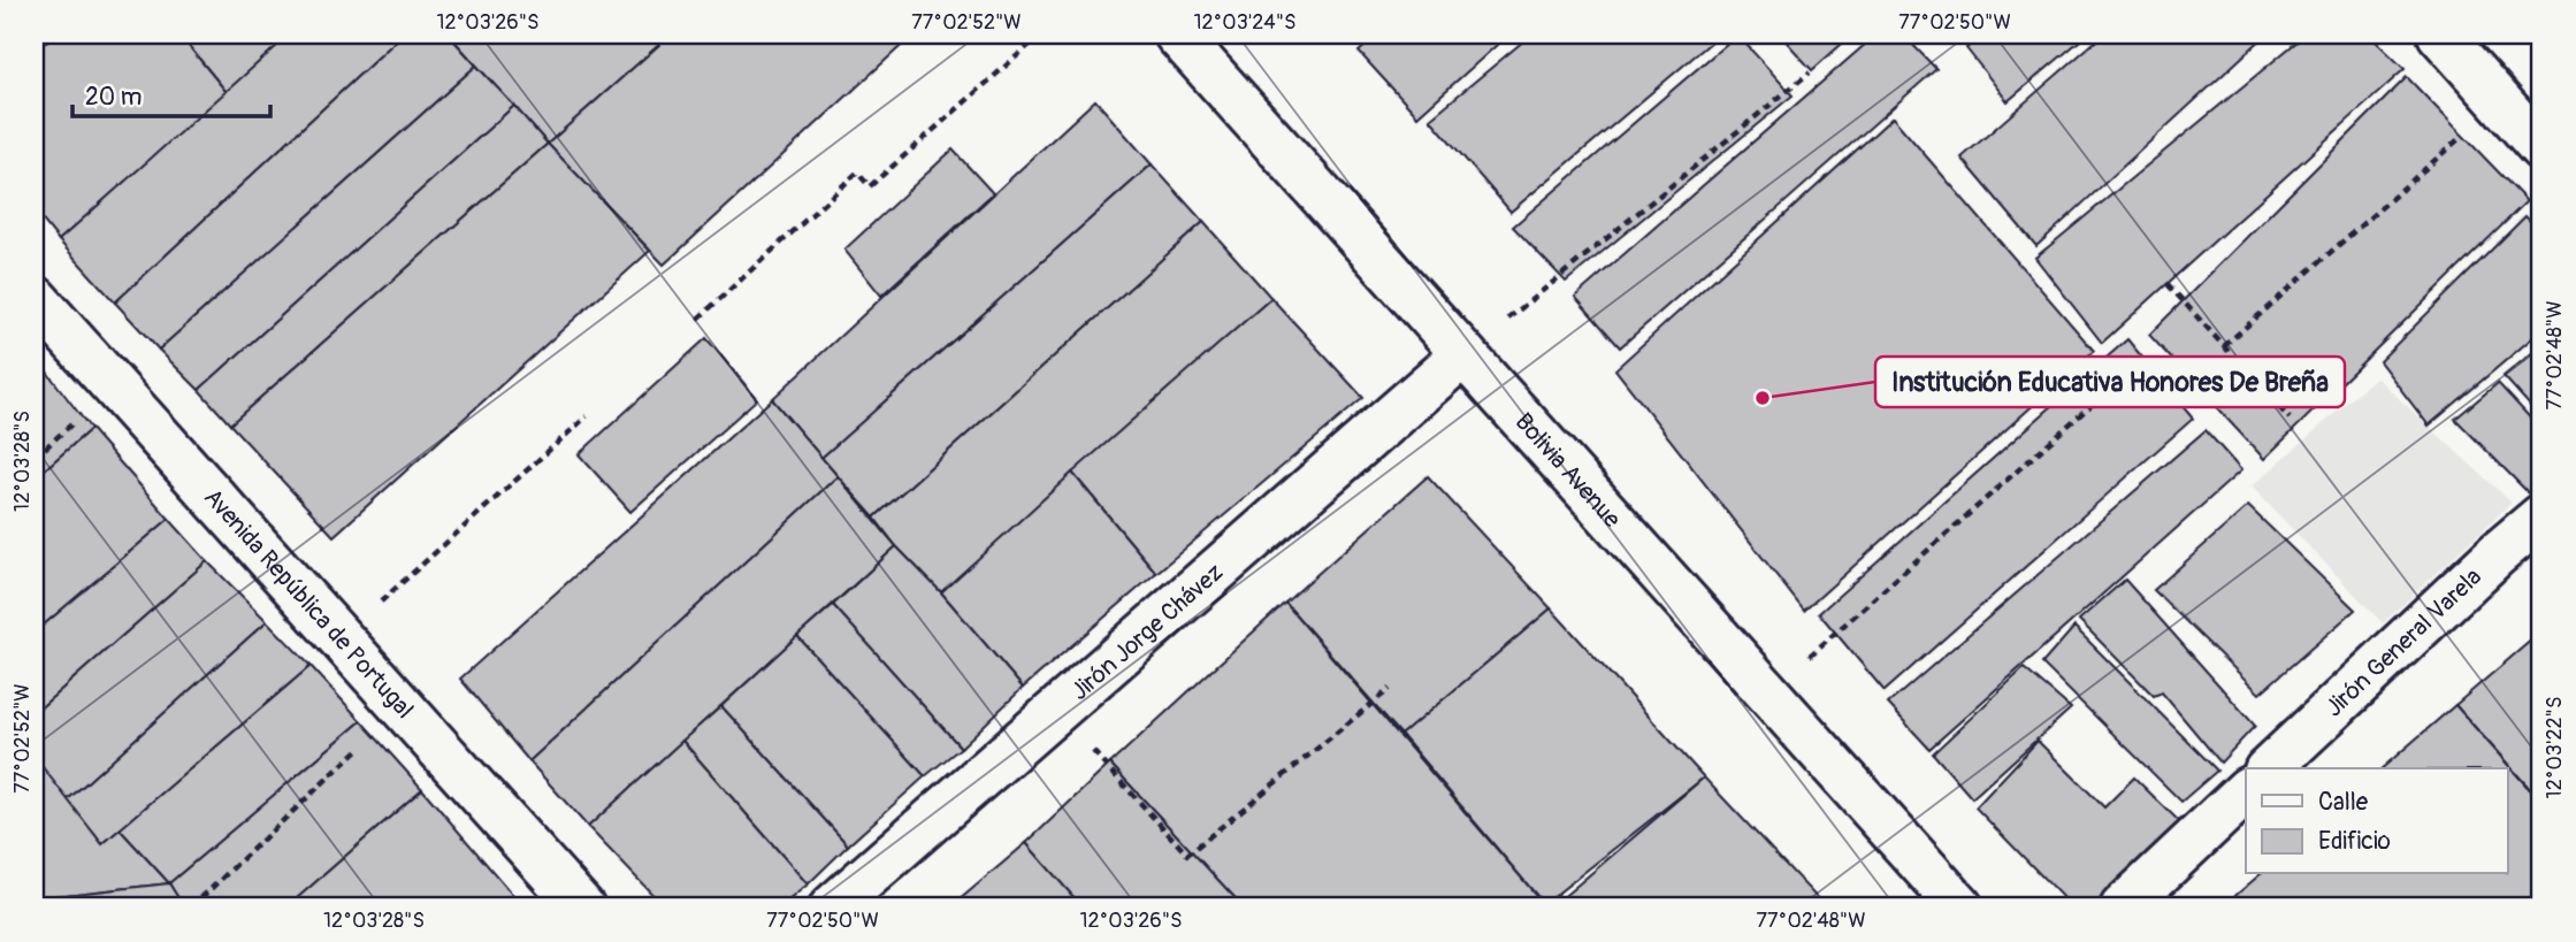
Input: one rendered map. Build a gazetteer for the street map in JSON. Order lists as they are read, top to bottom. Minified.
{"streets":{"street":["Bolivia Avenue","Avenida República de Portugal","Jirón Jorge Chávez","Jirón General Varela"]},"crossings":[["Bolivia Avenue","Jirón Jorge Chávez"]],"places":["Institución Educativa Honores De Breña"],"legend":["Calle","Edificio"],"scale_bar":"20 m","coordinates":["12°03'26\"S","77°02'52\"W","12°03'24\"S","77°02'50\"W","77°02'48\"W","12°03'28\"S","12°03'22\"S"]}
